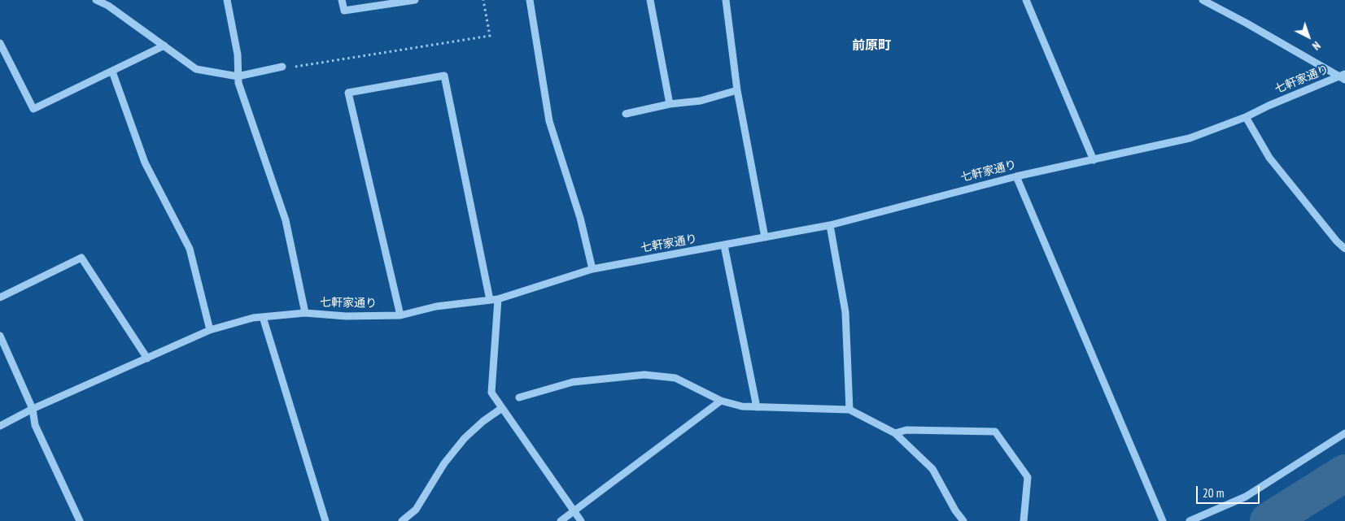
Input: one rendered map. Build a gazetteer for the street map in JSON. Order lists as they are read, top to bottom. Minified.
{"streets":{"street":["七軒家通り"]},"districts":["前原町"],"scale_bar":"20 m","north":"bottom right"}
